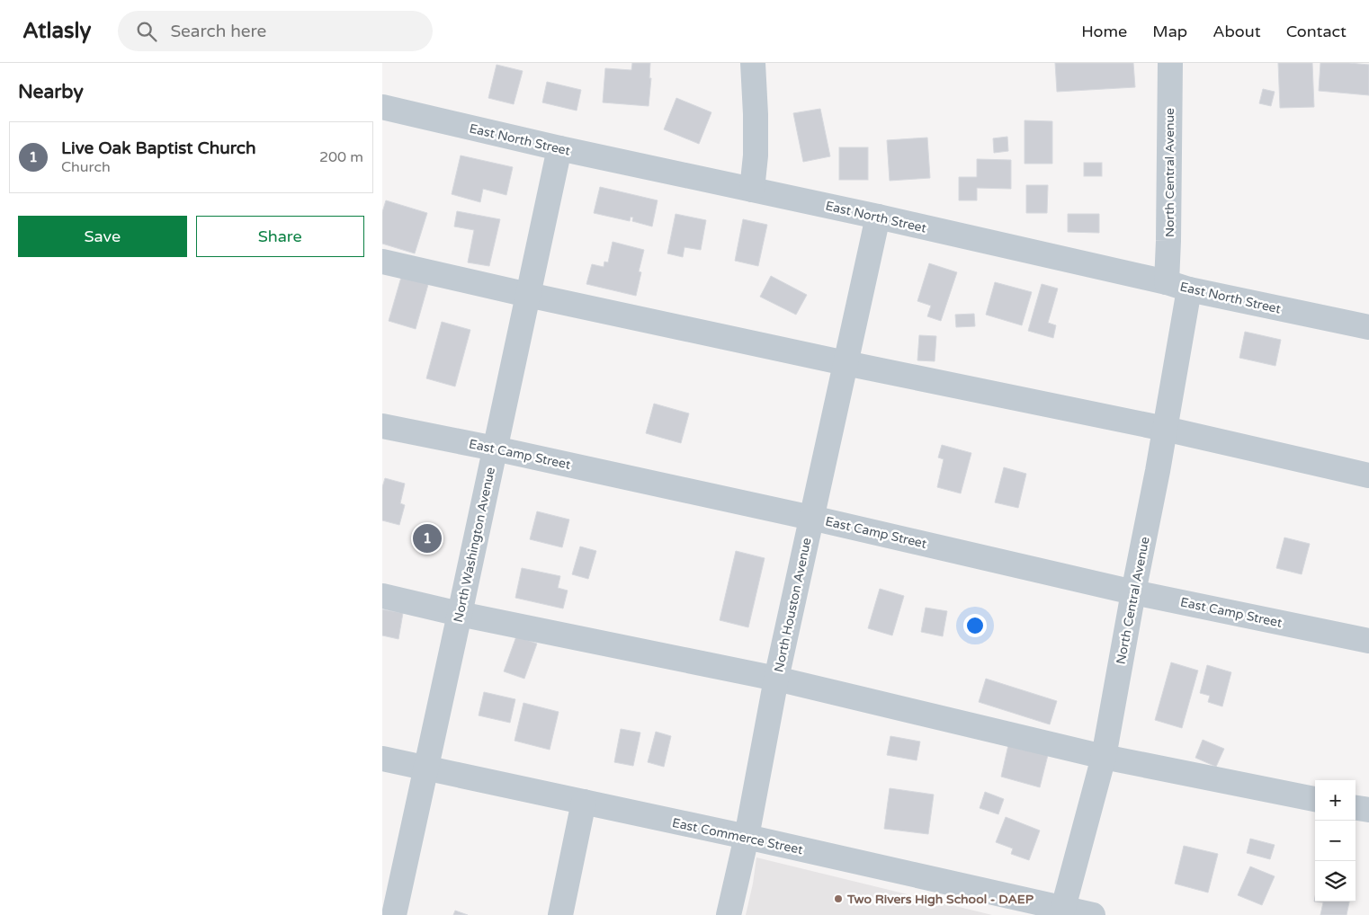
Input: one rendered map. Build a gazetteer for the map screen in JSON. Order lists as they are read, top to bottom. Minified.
{"streets":{"street":["East North Street","North Central Avenue","East Camp Street","North Washington Avenue","North Houston Avenue","East Commerce Street"]},"crossings":[["East North Street","North Central Avenue"],["East North Street","North Washington Avenue"],["East North Street","North Houston Avenue"],["North Central Avenue","East Camp Street"],["North Central Avenue","East Commerce Street"],["East Camp Street","North Washington Avenue"],["East Camp Street","North Houston Avenue"],["North Washington Avenue","East Commerce Street"],["North Houston Avenue","East Commerce Street"]],"places":["Two Rivers High School - DAEP"],"page":{"header":"Atlasly","search":"Search here","nav":["Home","Map","About","Contact"],"heading":"Nearby","list":[{"mark":"1","name":"Live Oak Baptist Church","note":"Church","value":"200 m"}],"buttons":["Save","Share"],"pins":"1","map_buttons":["+","−"]}}
